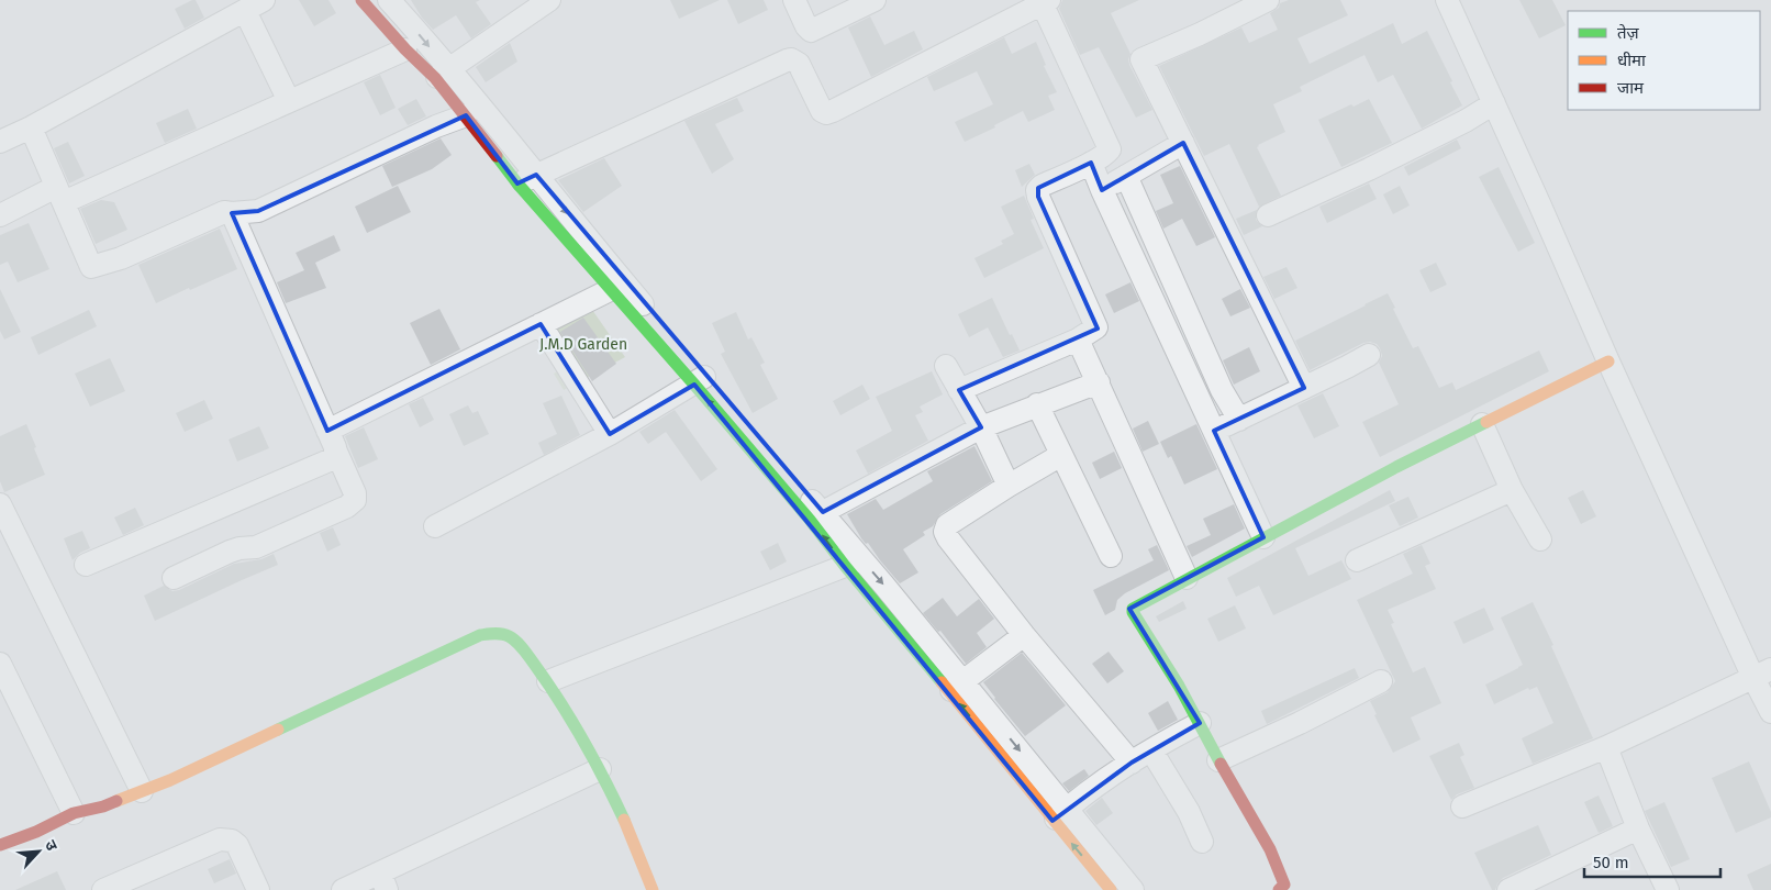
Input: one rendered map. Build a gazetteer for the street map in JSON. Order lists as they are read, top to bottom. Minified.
{"parks":["J.M.D Garden"],"legend":["तेज़","धीमा","जाम"],"scale_bar":"50 m","north":"top right"}
